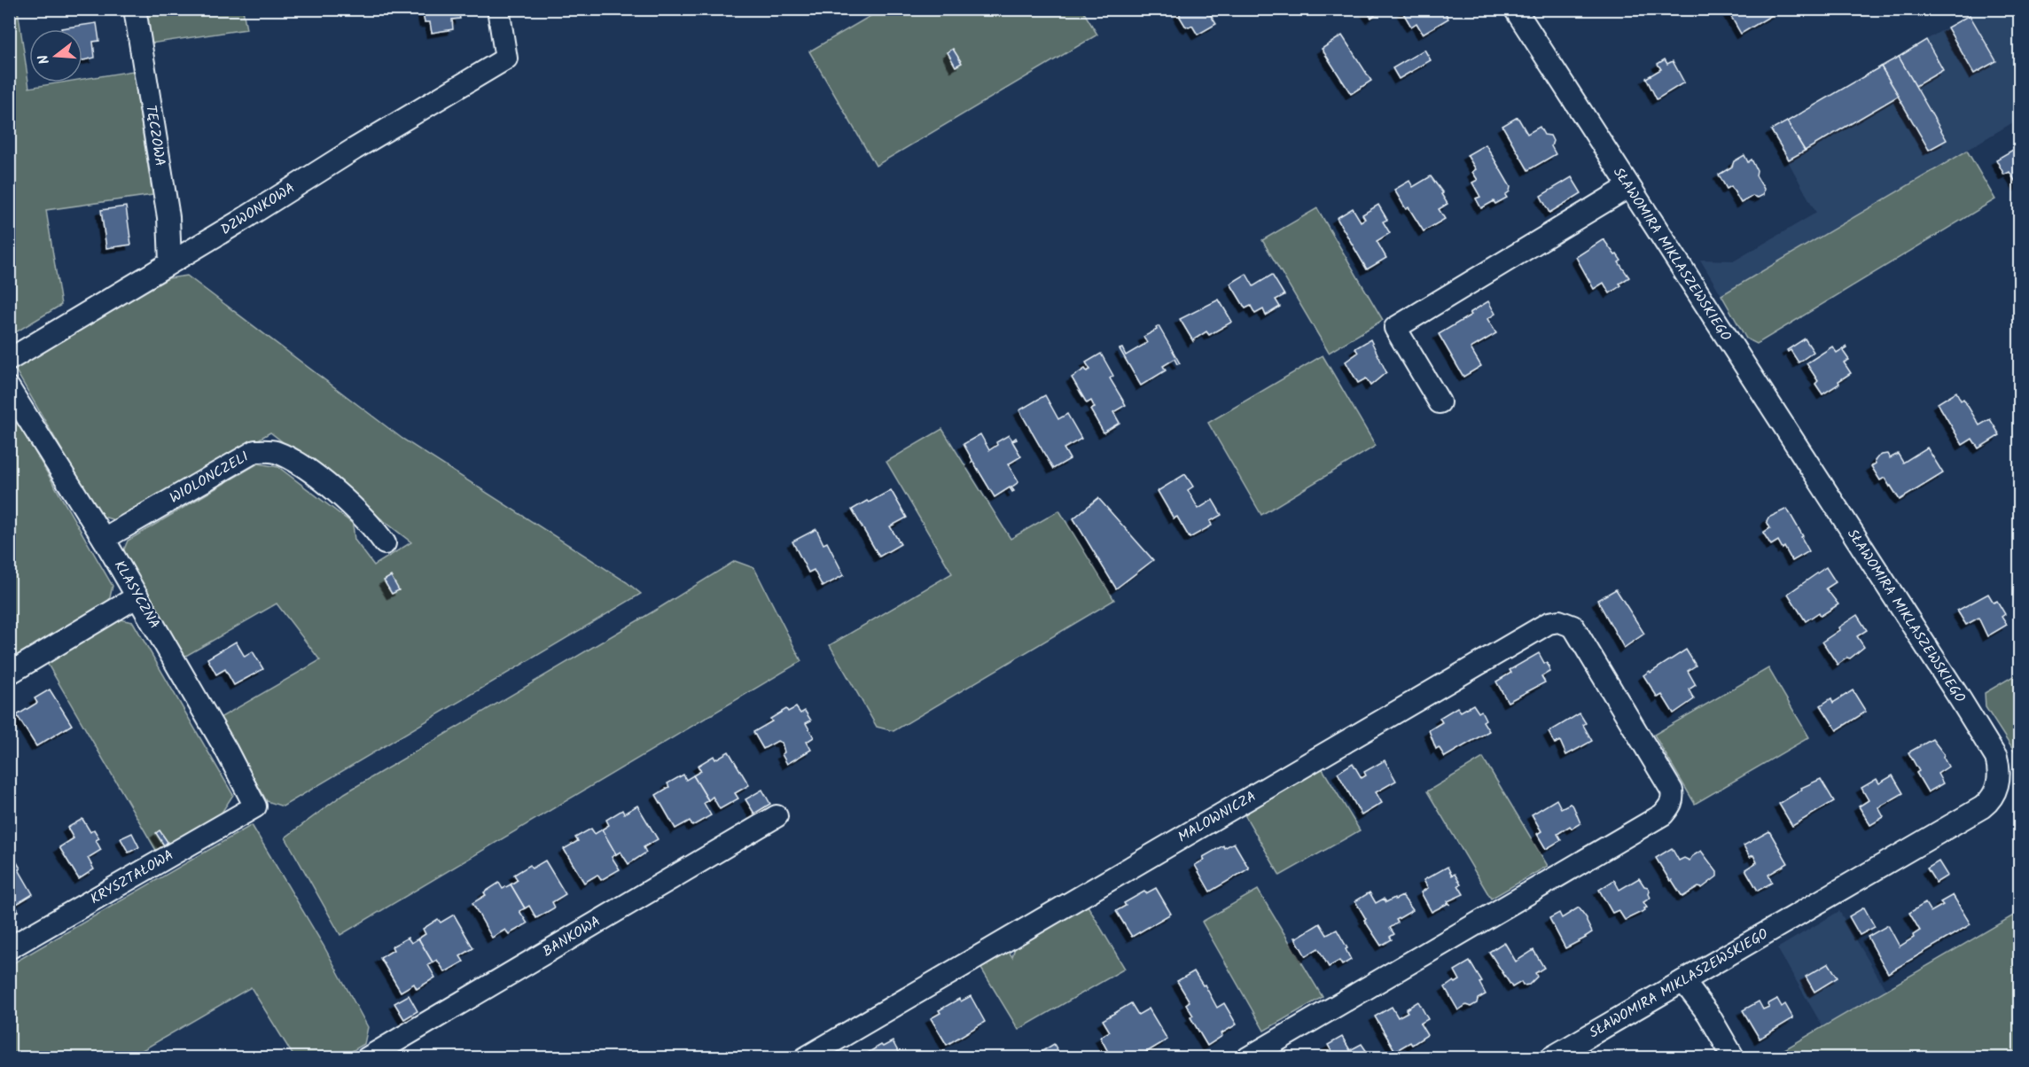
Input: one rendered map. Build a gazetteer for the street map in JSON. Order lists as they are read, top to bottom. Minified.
{"streets":{"street":["TĘCZOWA","DZWONKOWA","SŁAWOMIRA MIKLASZEWSKIEGO","WIOLONCZELI","KLASYCZNA","MALOWNICZA","KRYSZTAŁOWA","BANKOWA"]},"crossings":[["TĘCZOWA","DZWONKOWA"],["WIOLONCZELI","KLASYCZNA"],["KLASYCZNA","KRYSZTAŁOWA"]],"north":"left"}
